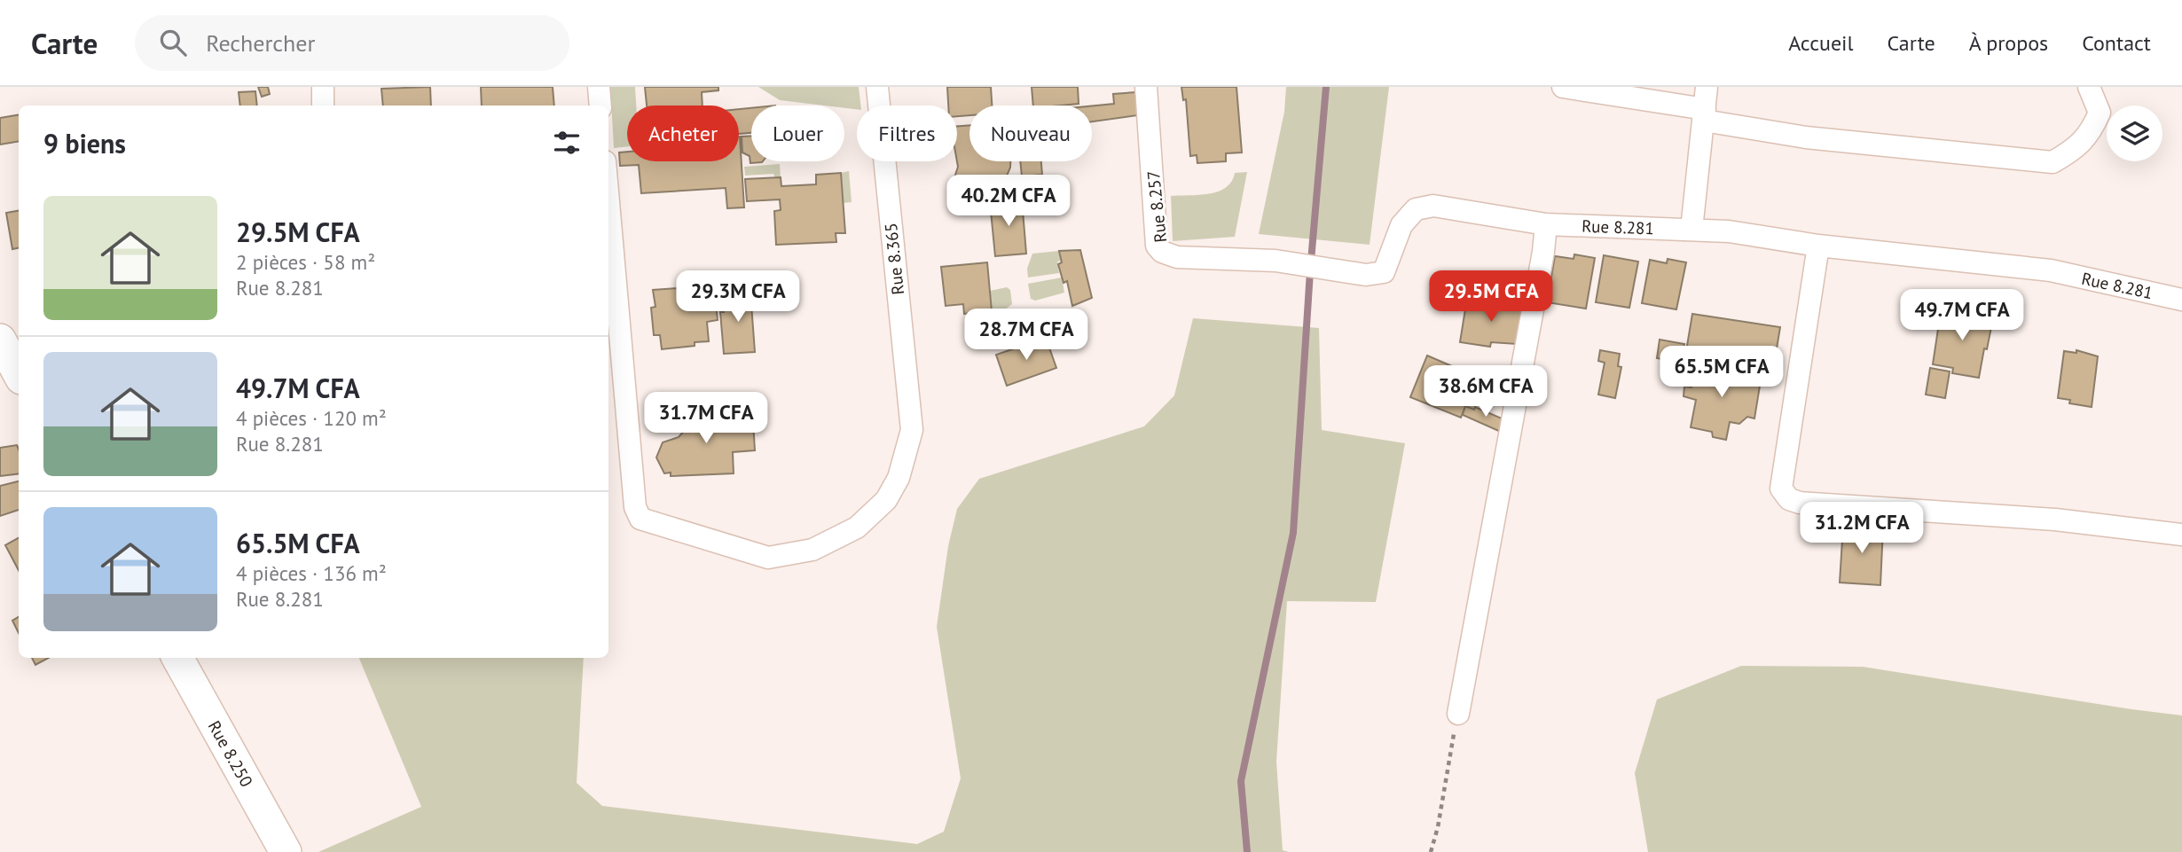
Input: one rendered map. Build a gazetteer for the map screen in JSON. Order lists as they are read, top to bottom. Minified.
{"streets":{"street":["Rue 8.257","Rue 8.281","Rue 8.365","Rue 8.250"]},"crossings":[["Rue 8.257","Rue 8.281"]],"page":{"header":"Carte","search":"Rechercher","nav":["Accueil","Carte","À propos","Contact"],"chip":["Acheter","Louer","Filtres","Nouveau"],"heading":"9 biens","price":["40.2M CFA","29.3M CFA","29.5M CFA","49.7M CFA","28.7M CFA","65.5M CFA","38.6M CFA","31.7M CFA","31.2M CFA"],"list":[{"name":"29.5M CFA","note":"2 pièces · 58 m² · Rue 8.281"},{"name":"49.7M CFA","note":"4 pièces · 120 m² · Rue 8.281"},{"name":"65.5M CFA","note":"4 pièces · 136 m² · Rue 8.281"}]}}
